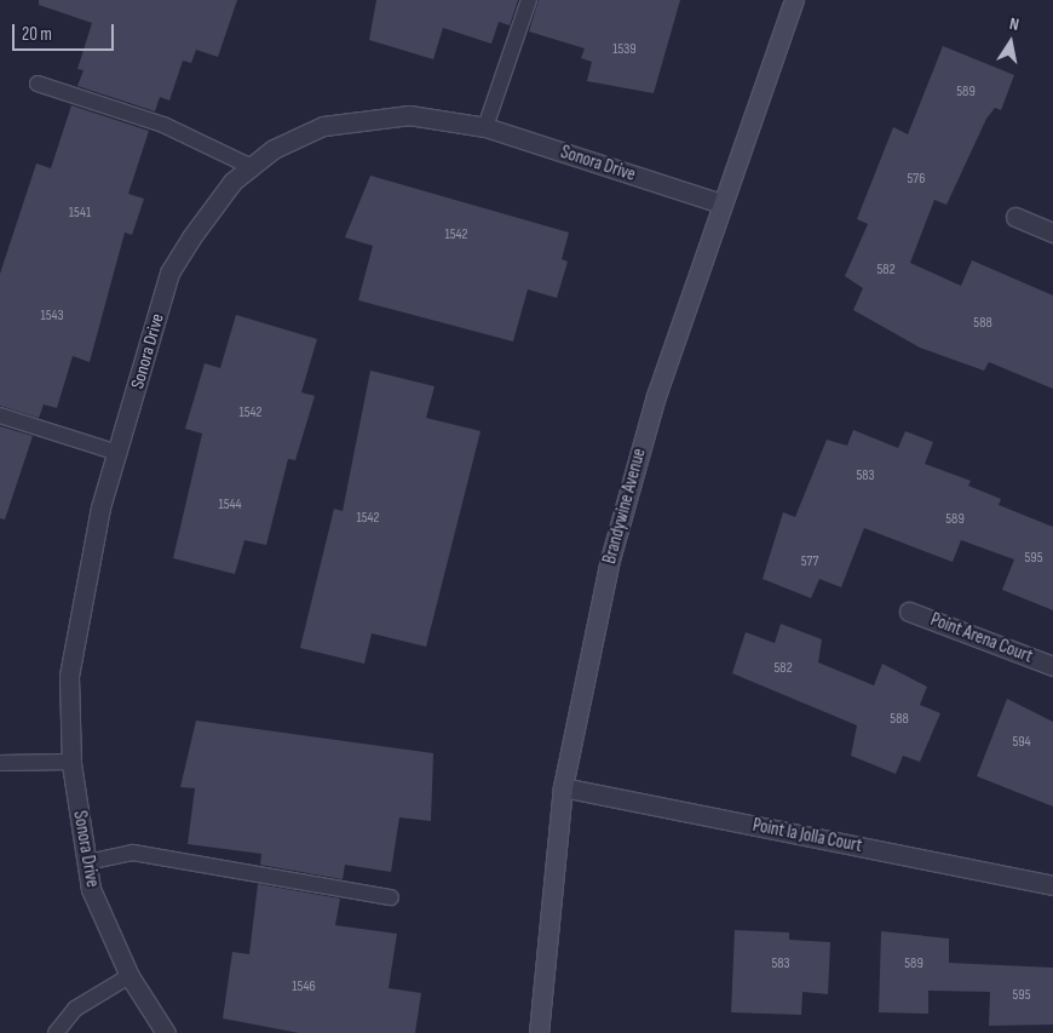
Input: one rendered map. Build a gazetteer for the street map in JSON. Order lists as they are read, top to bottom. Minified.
{"streets":{"street":["Sonora Drive","Brandywine Avenue","Point Arena Court","Point la Jolla Court"]},"crossings":[["Sonora Drive","Brandywine Avenue"],["Brandywine Avenue","Point la Jolla Court"]],"house_numbers":["1539","589","576","1541","1542","582","1543","588","1542","583","1544","1542","589","595","577","582","588","594","583","589","1546","595"],"scale_bar":"20 m","north":"top"}
